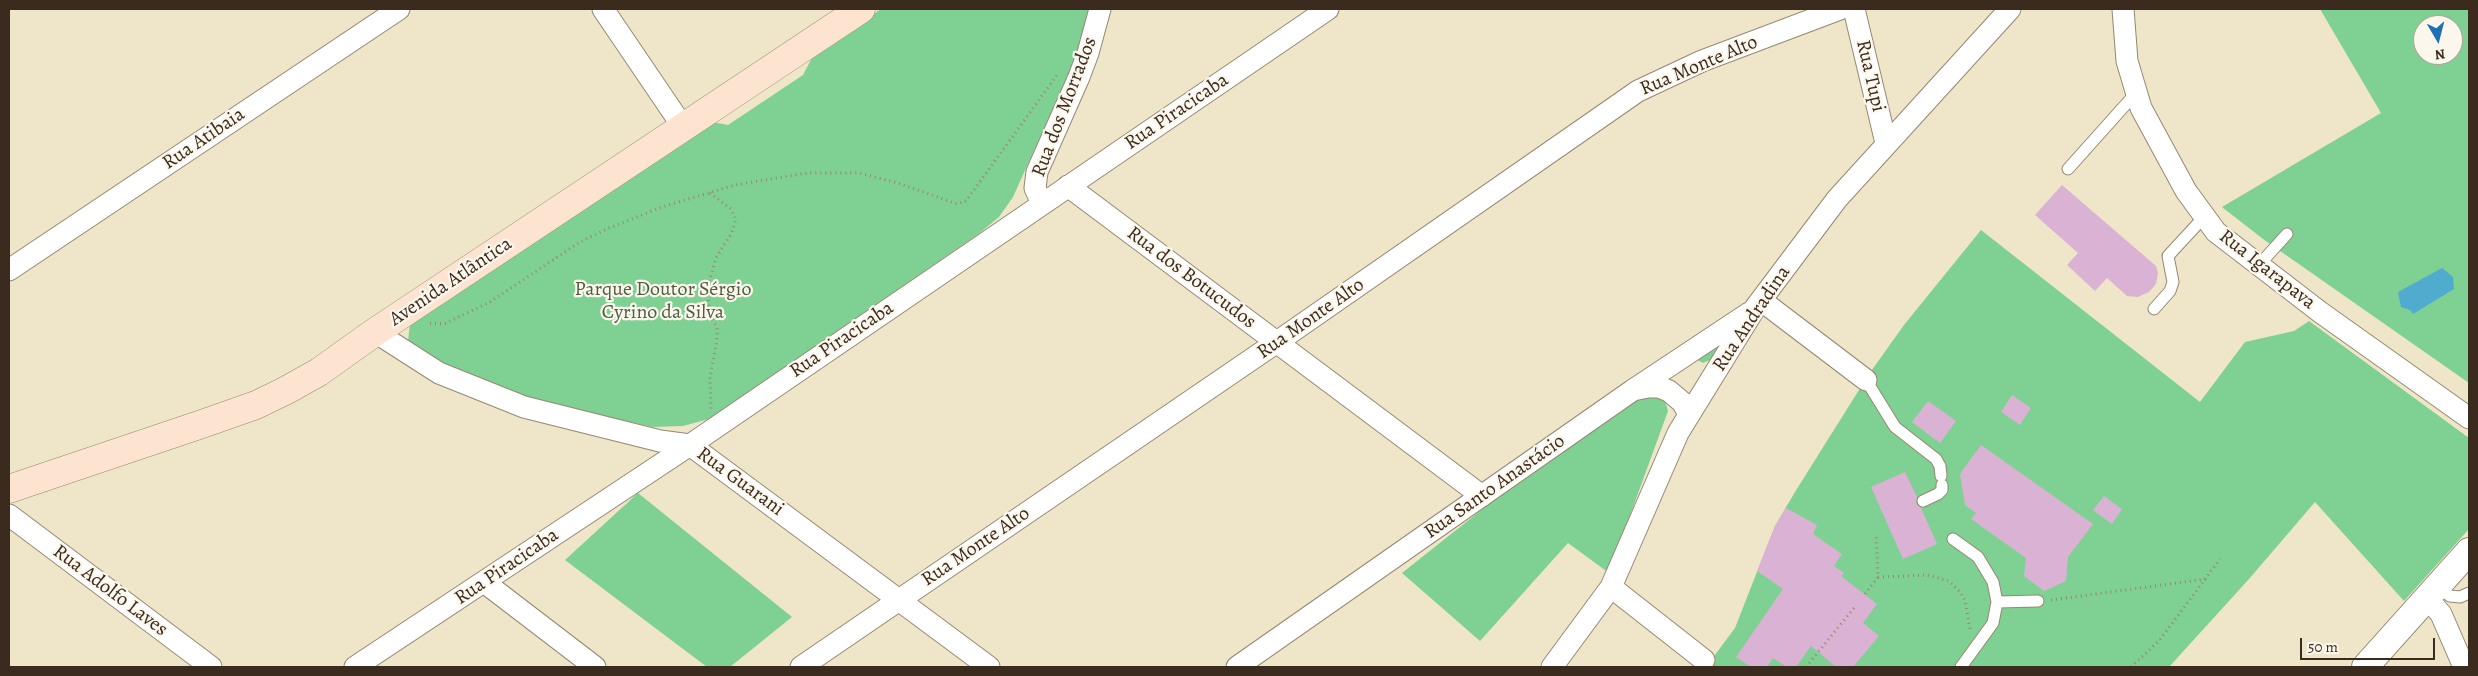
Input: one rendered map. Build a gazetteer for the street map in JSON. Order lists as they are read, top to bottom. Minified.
{"streets":{"main road":["Avenida Atlântica"],"street":["Rua Monte Alto","Rua Tupi","Rua dos Morrados","Rua Piracicaba","Rua Atibaia","Rua Igarapava","Rua dos Botucudos","Rua Andradina","Rua Guarani","Rua Santo Anastácio","Rua Adolfo Laves"]},"crossings":[["Rua Monte Alto","Rua dos Botucudos"],["Rua Monte Alto","Rua Guarani"],["Rua Tupi","Rua Andradina"],["Rua dos Morrados","Rua Piracicaba"],["Rua Piracicaba","Rua dos Botucudos"],["Rua Piracicaba","Rua Guarani"],["Rua dos Botucudos","Rua Santo Anastácio"],["Avenida Atlântica","Rua Guarani"],["Rua Andradina","Rua Santo Anastácio"]],"parks":["Parque Doutor Sérgio Cyrino da Silva"],"scale_bar":"50 m","north":"bottom"}
